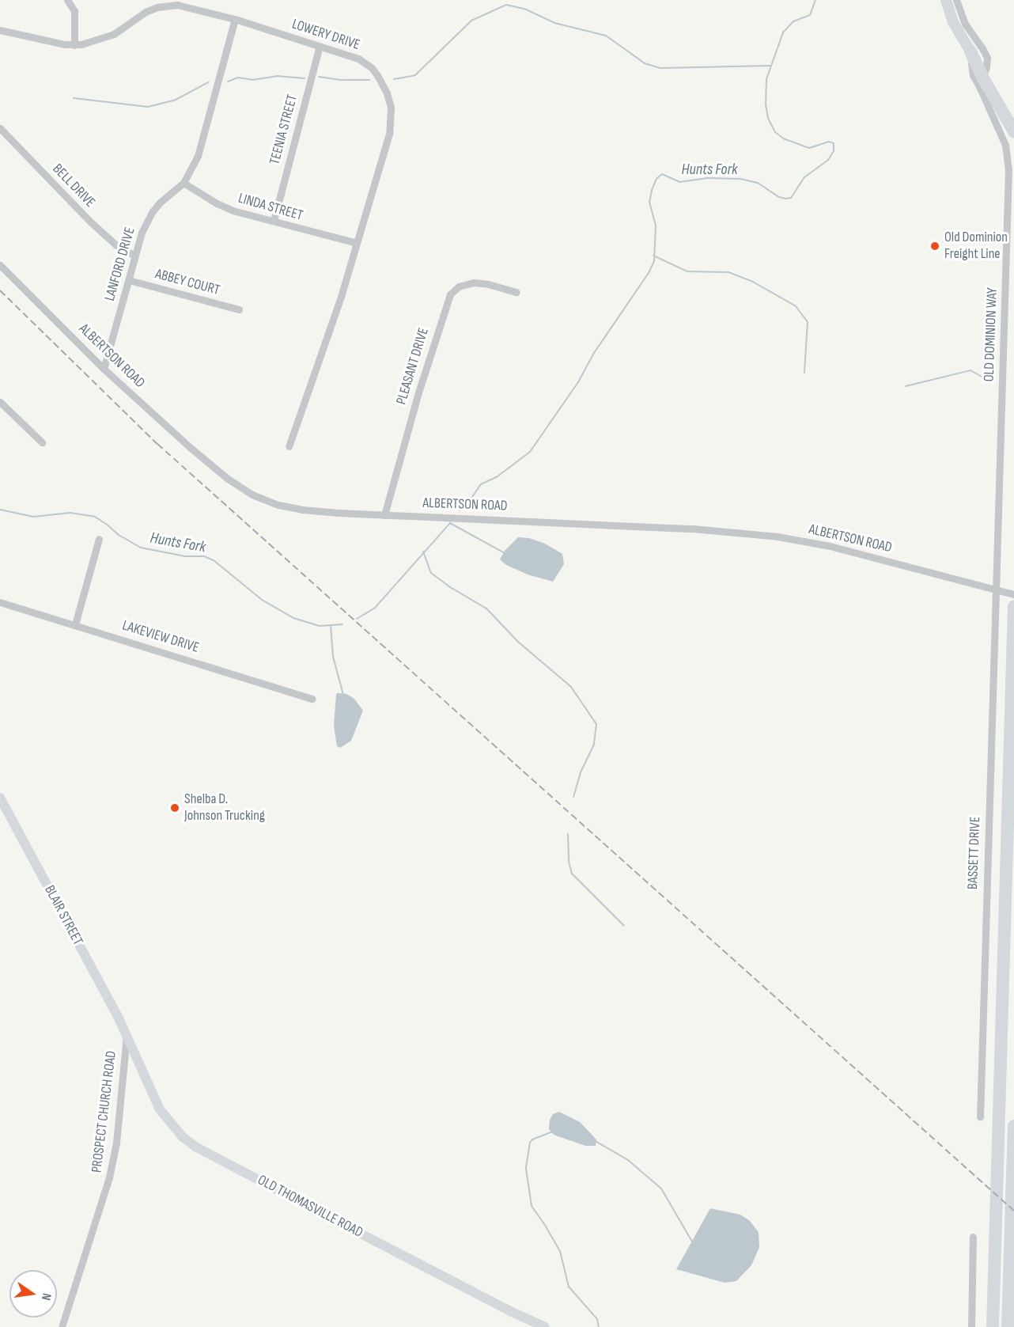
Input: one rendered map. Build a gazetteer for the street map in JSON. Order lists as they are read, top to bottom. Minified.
{"streets":{"street":["LOWERY DRIVE","TEENIA STREET","BELL DRIVE","LINDA STREET","LANFORD DRIVE","ABBEY COURT","OLD DOMINION WAY","ALBERTSON ROAD","PLEASANT DRIVE","LAKEVIEW DRIVE","BASSETT DRIVE","BLAIR STREET","PROSPECT CHURCH ROAD","OLD THOMASVILLE ROAD"]},"crossings":[["LOWERY DRIVE","TEENIA STREET"],["LOWERY DRIVE","LINDA STREET"],["LOWERY DRIVE","LANFORD DRIVE"],["TEENIA STREET","LINDA STREET"],["BELL DRIVE","LANFORD DRIVE"],["LINDA STREET","LANFORD DRIVE"],["LANFORD DRIVE","ABBEY COURT"],["LANFORD DRIVE","ALBERTSON ROAD"],["OLD DOMINION WAY","ALBERTSON ROAD"],["OLD DOMINION WAY","BASSETT DRIVE"],["ALBERTSON ROAD","PLEASANT DRIVE"],["ALBERTSON ROAD","BASSETT DRIVE"],["BLAIR STREET","PROSPECT CHURCH ROAD"],["BLAIR STREET","OLD THOMASVILLE ROAD"],["PROSPECT CHURCH ROAD","OLD THOMASVILLE ROAD"]],"water":["Hunts Fork"],"places":["Old Dominion Freight Line","Shelba D. Johnson Trucking"],"north":"right"}
